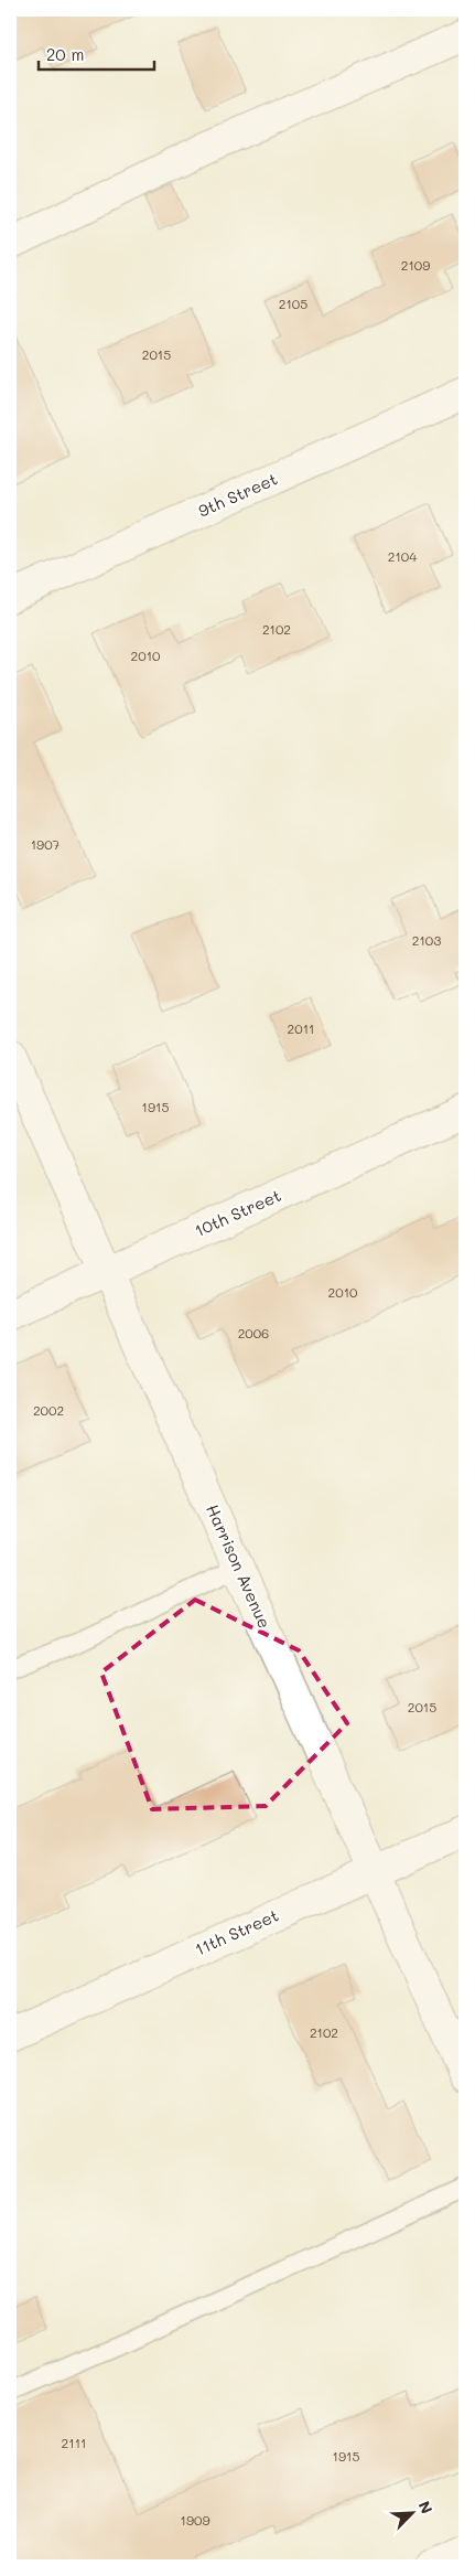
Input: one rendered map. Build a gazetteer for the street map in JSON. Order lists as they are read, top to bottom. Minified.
{"streets":{"street":["9th Street","10th Street","Harrison Avenue","11th Street"]},"crossings":[["10th Street","Harrison Avenue"],["Harrison Avenue","11th Street"]],"house_numbers":["2109","2105","2015","2104","2102","2010","1907","2103","2011","1915","2010","2006","2002","2015","2102","2111","1915","1909"],"scale_bar":"20 m","north":"top right"}
